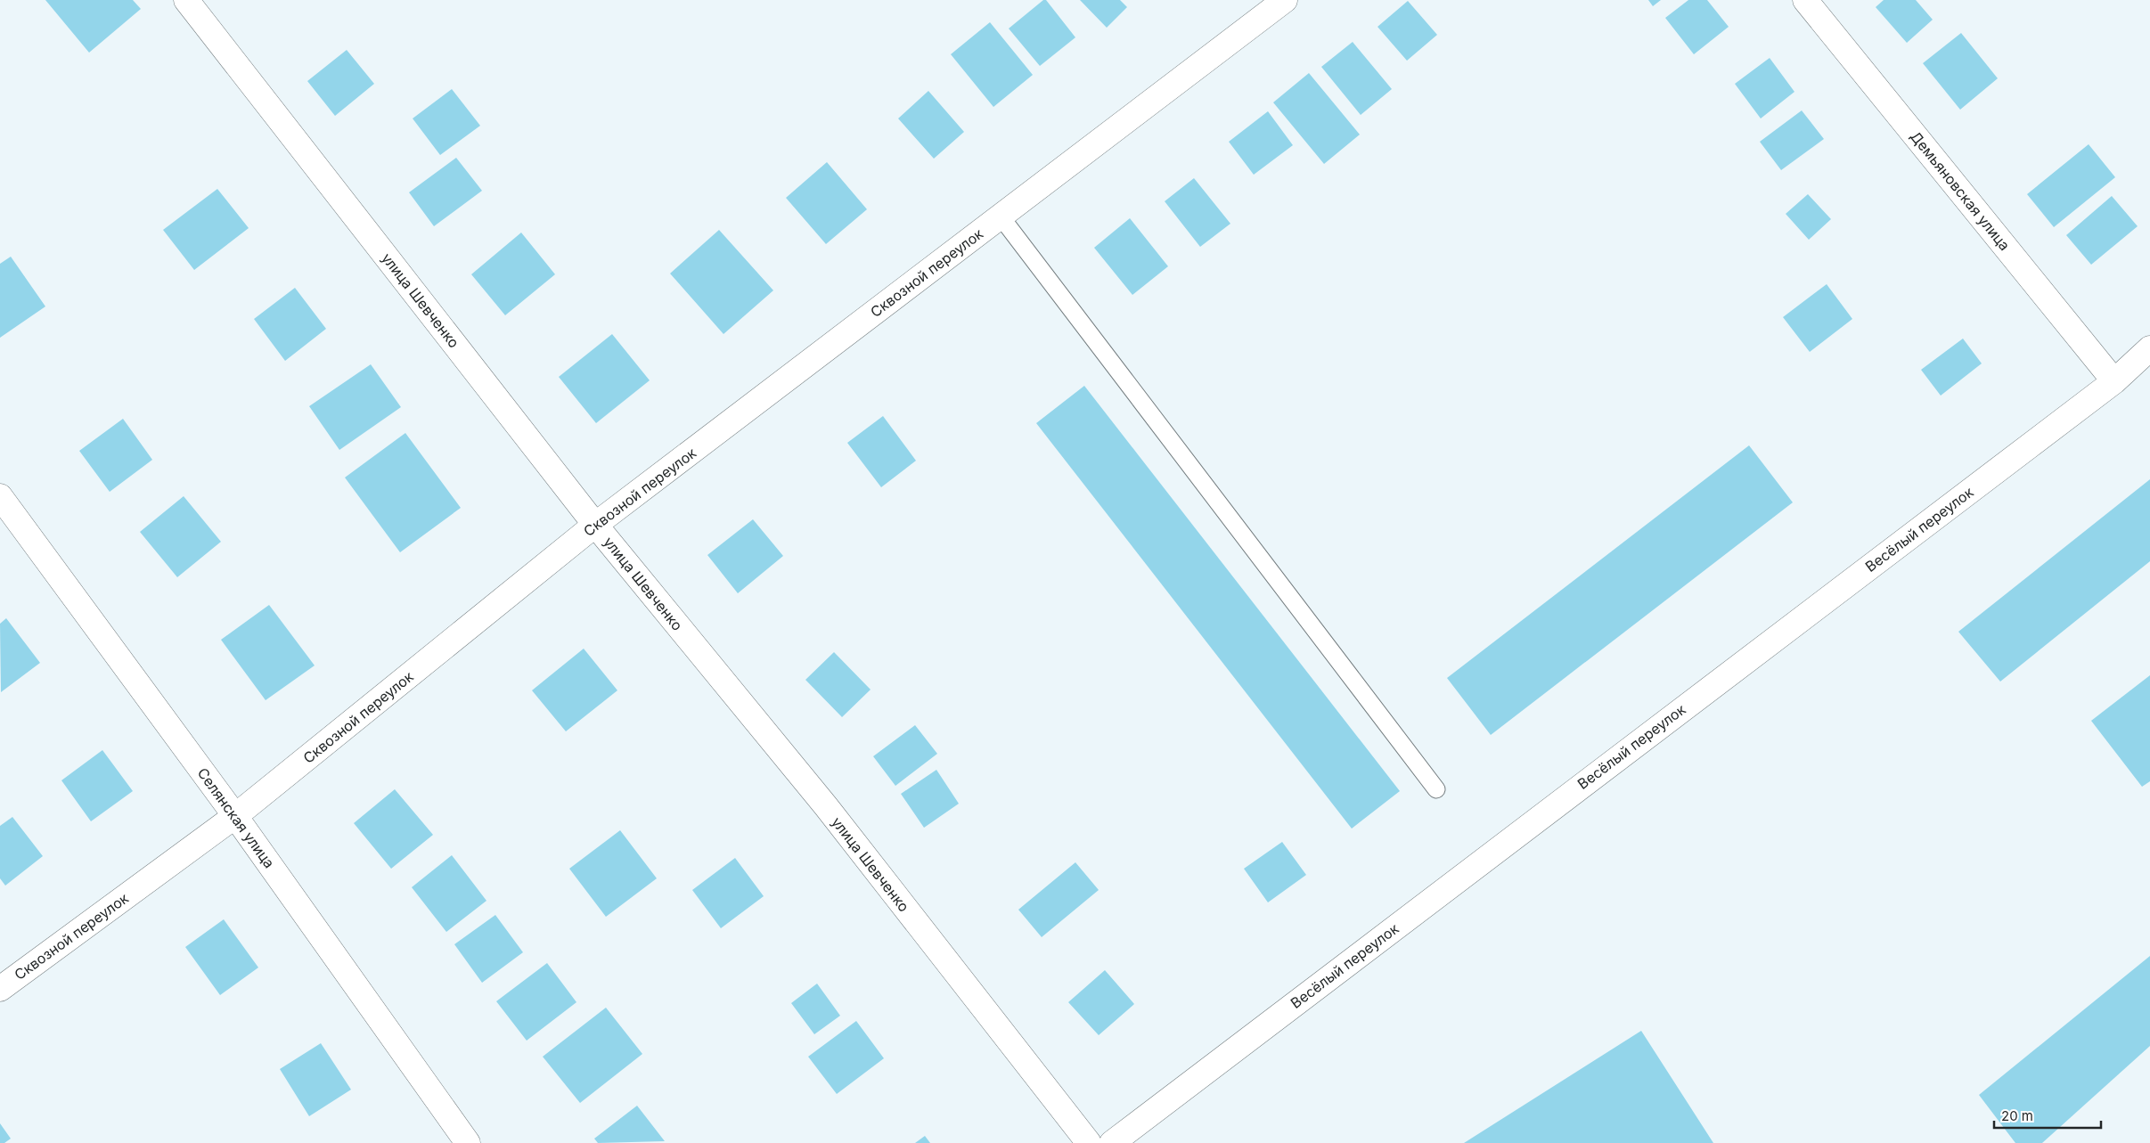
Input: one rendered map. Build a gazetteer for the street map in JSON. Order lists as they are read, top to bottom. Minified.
{"streets":{"street":["Демьяновская улица","Сквозной переулок","улица Шевченко","Весёлый переулок","Селянская улица"]},"crossings":[["Демьяновская улица","Весёлый переулок"],["Сквозной переулок","улица Шевченко"],["Сквозной переулок","Селянская улица"]],"scale_bar":"20 m"}
